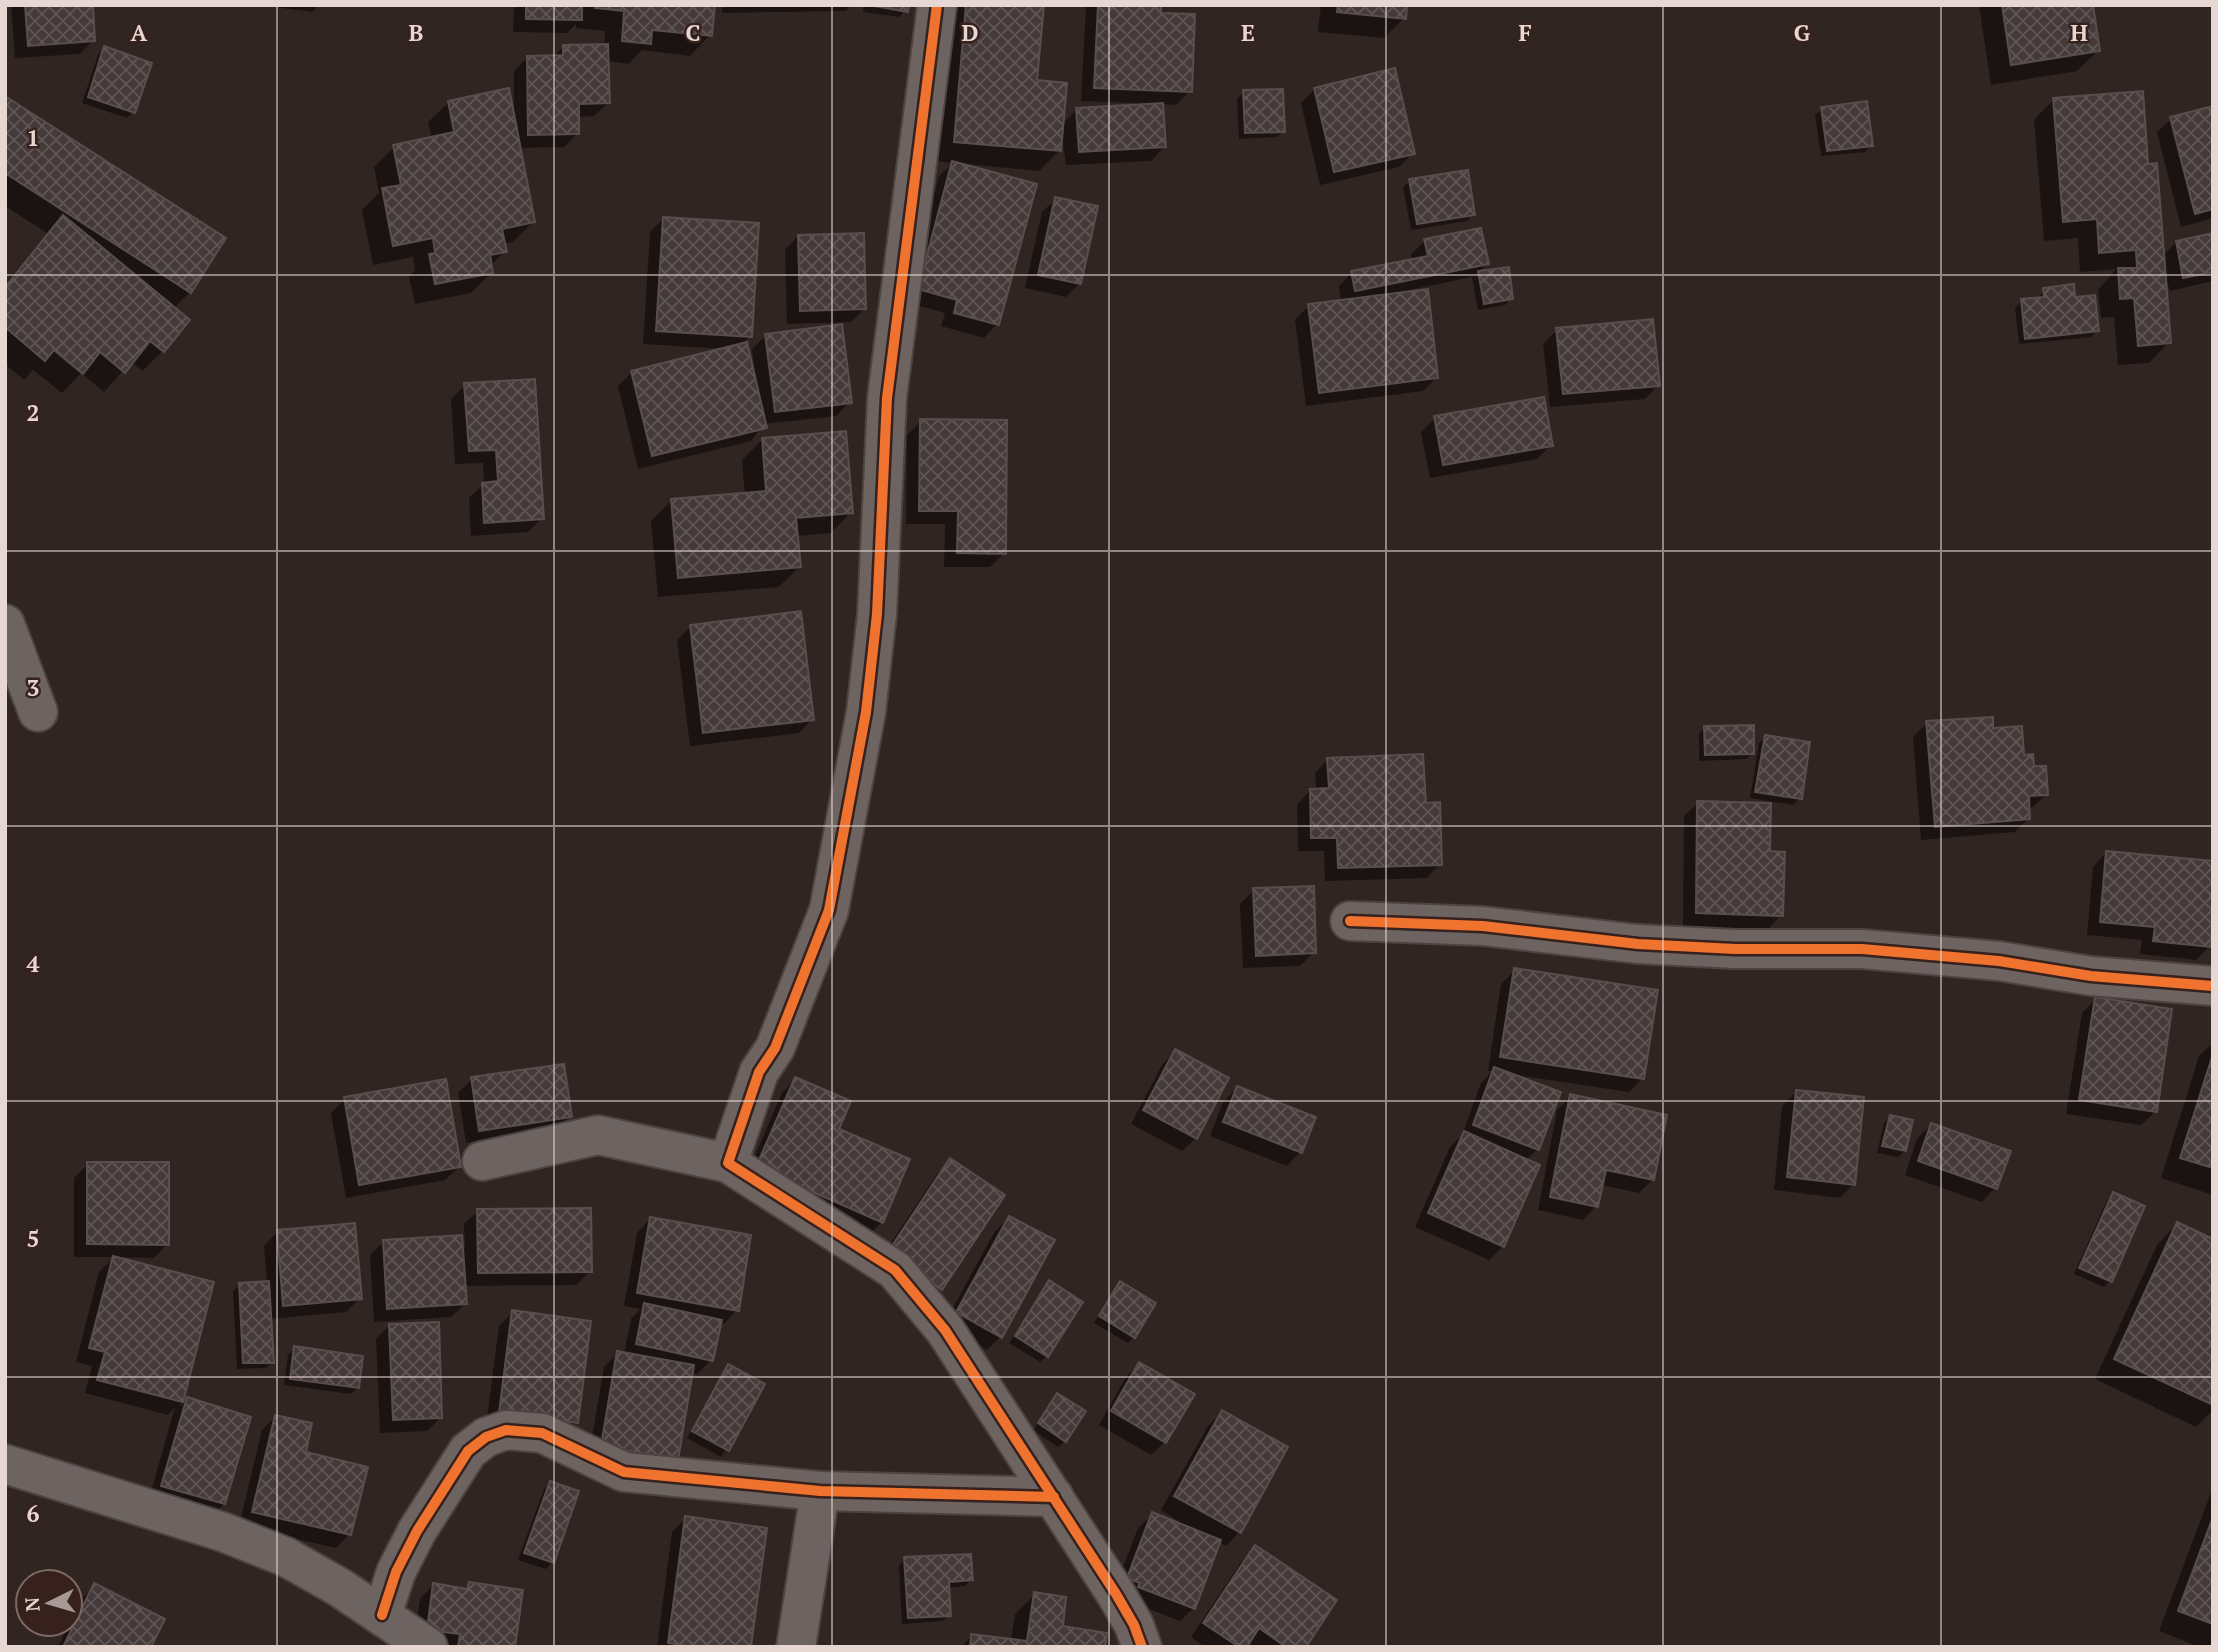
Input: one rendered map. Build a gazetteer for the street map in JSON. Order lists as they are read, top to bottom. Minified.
{"north":"left","grid":{"columns":["A","B","C","D","E","F","G","H"],"rows":["1","2","3","4","5","6"]}}
